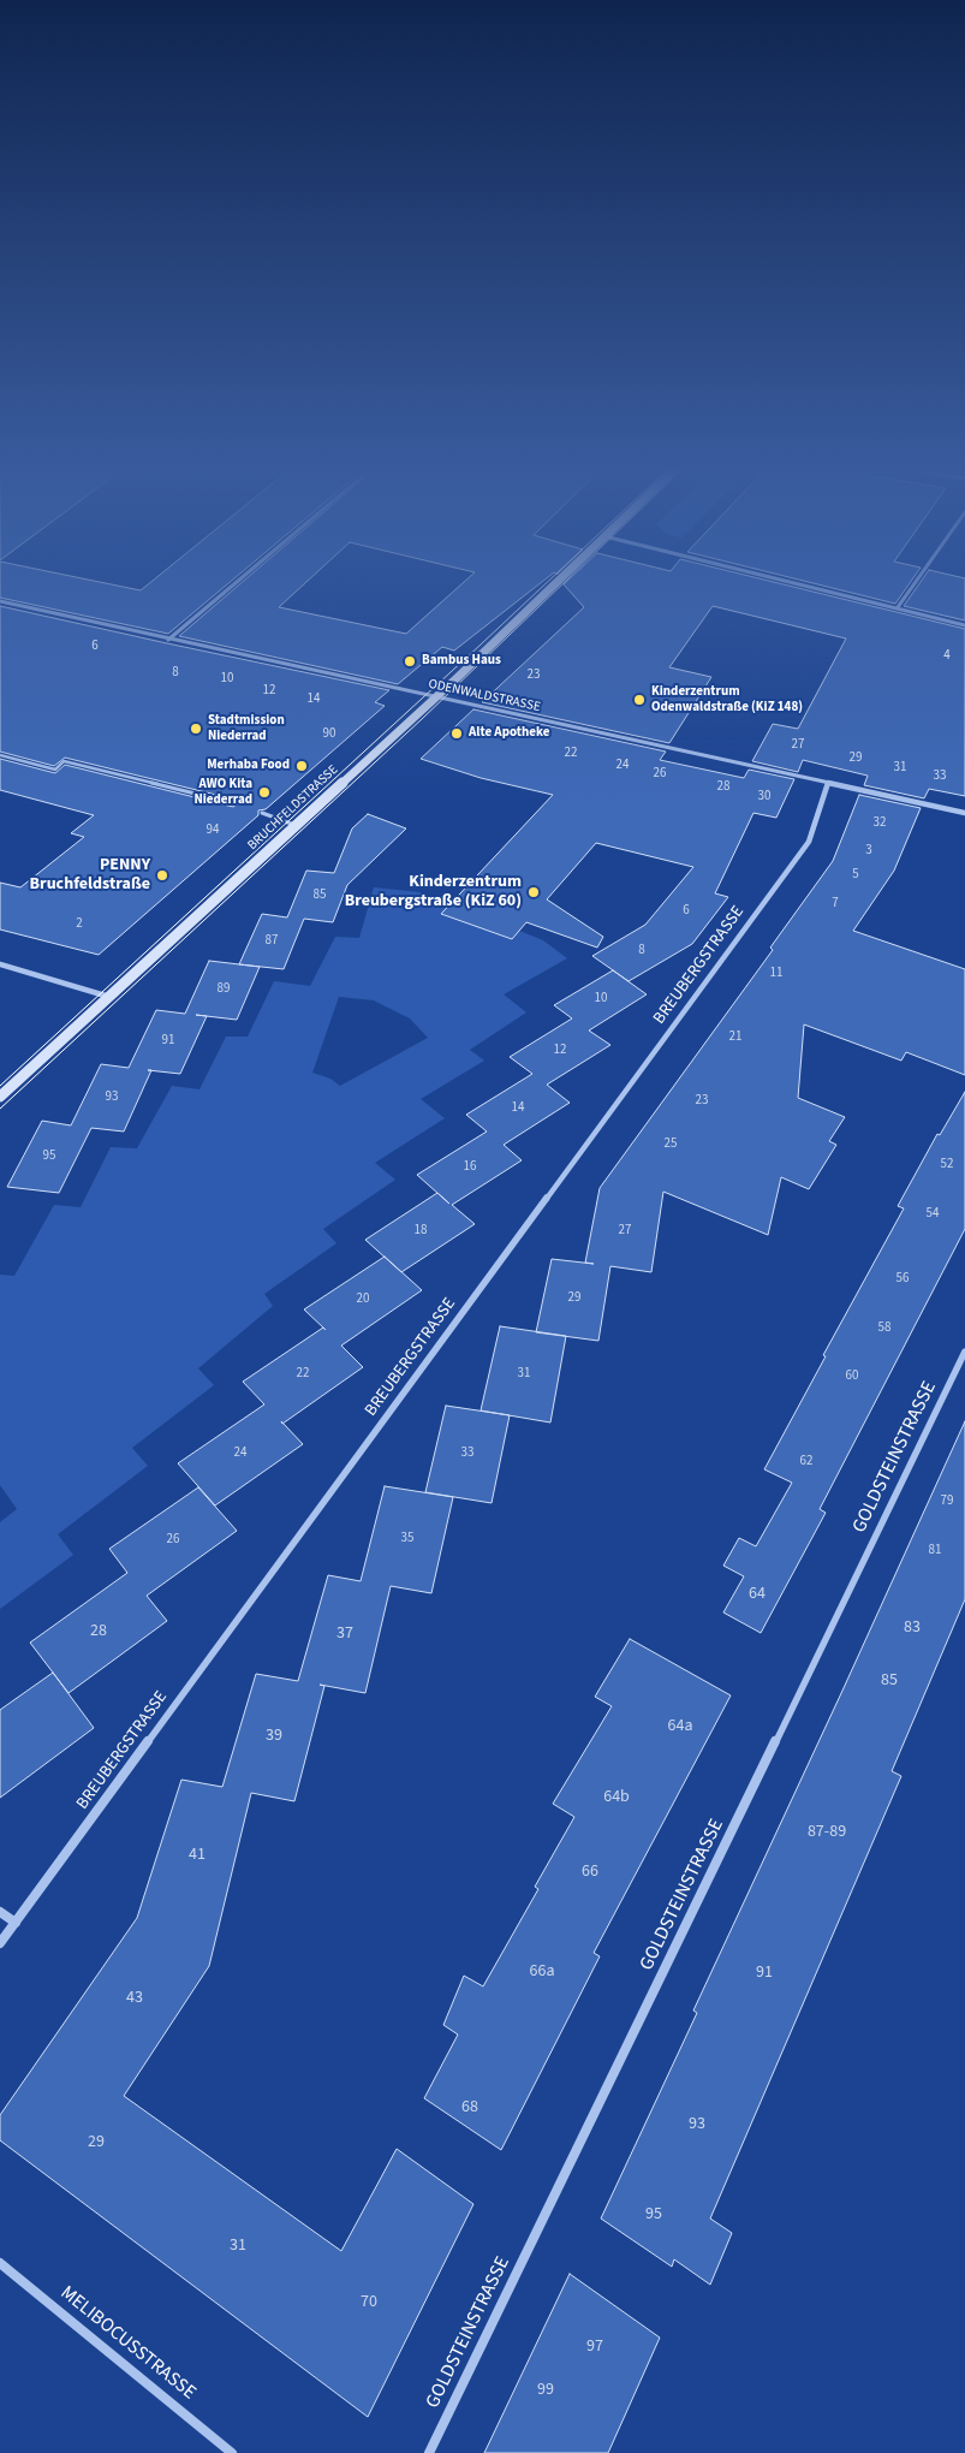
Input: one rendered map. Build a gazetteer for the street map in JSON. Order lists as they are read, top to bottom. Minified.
{"streets":{"street":["ODENWALDSTRASSE","BRUCHFELDSTRASSE","BREUBERGSTRASSE","GOLDSTEINSTRASSE","MELIBOCUSSTRASSE"]},"crossings":[["ODENWALDSTRASSE","BRUCHFELDSTRASSE"],["ODENWALDSTRASSE","BREUBERGSTRASSE"]],"places":["Bambus Haus","Kinderzentrum Odenwaldstraße (KiZ 148)","Stadtmission Niederrad","Alte Apotheke","Merhaba Food","AWO Kita Niederrad","PENNY Bruchfeldstraße","Kinderzentrum Breubergstraße (KiZ 60)"],"house_numbers":["6","4","8","23","10","12","14","90","27","22","29","24","31","26","33","28","30","32","94","3","5","85","7","6","2","87","8","11","89","10","21","91","12","93","23","14","25","95","52","16","54","18","27","56","29","20","58","22","31","60","24","33","62","79","35","26","81","64","83","28","37","85","64a","39","64b","87-89","41","66","66a","91","43","68","93","29","95","31","70","97","99"]}
